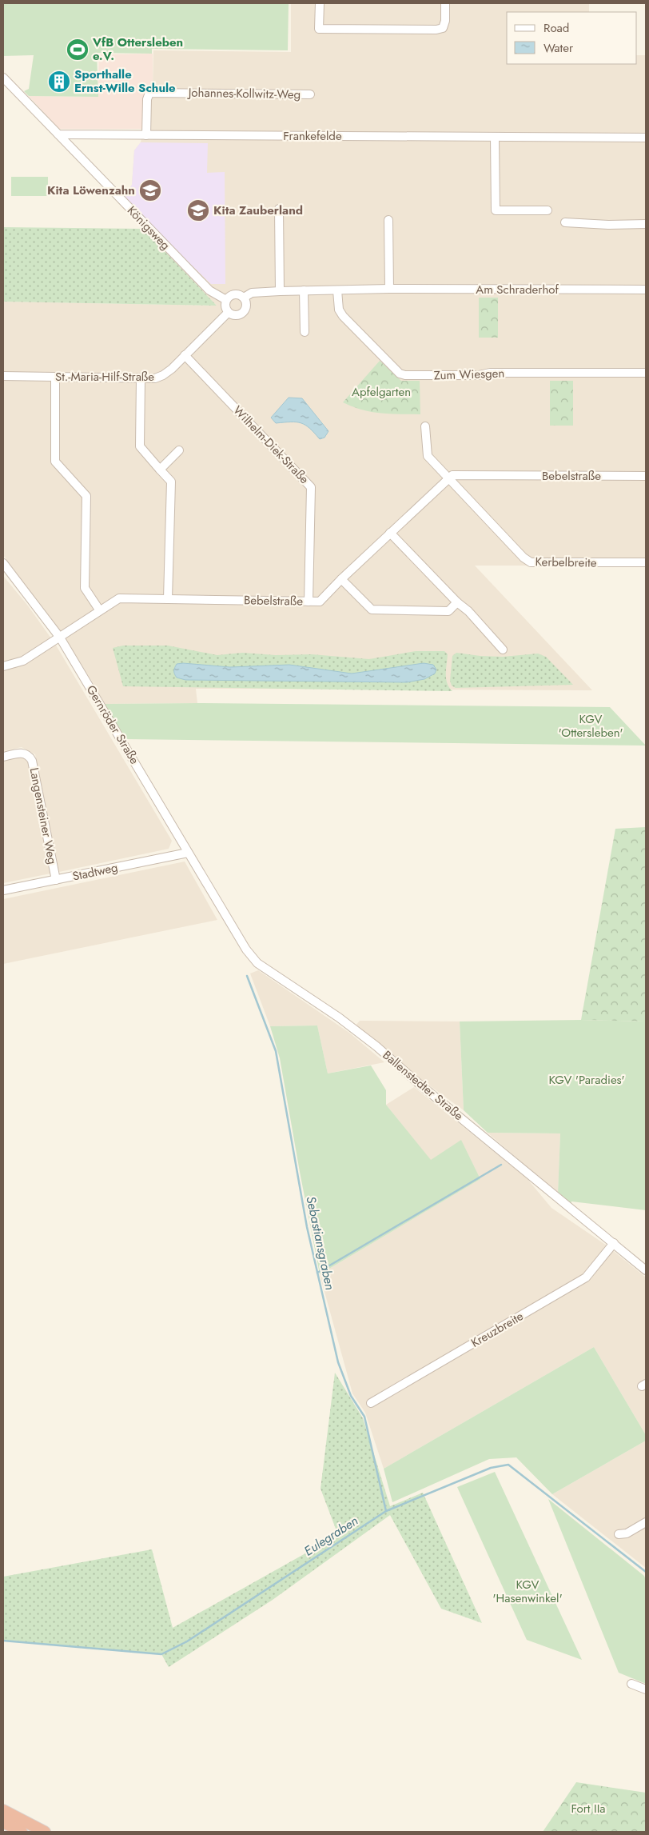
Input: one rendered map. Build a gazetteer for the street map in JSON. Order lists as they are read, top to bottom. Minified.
{"streets":{"street":["Johannes-Kollwitz-Weg","Frankefelde","Königsweg","Am Schraderhof","Zum Wiesgen","St.-Maria-Hilf-Straße","Wilhelm-Diek-Straße","Bebelstraße","Kerbelbreite","Gernröder Straße","Langensteiner Weg","Stadtweg","Ballenstedter Straße","Kreuzbreite"]},"crossings":[["Johannes-Kollwitz-Weg","Frankefelde"],["Frankefelde","Königsweg"],["Königsweg","Am Schraderhof"],["Königsweg","St.-Maria-Hilf-Straße"],["Am Schraderhof","Zum Wiesgen"],["Am Schraderhof","St.-Maria-Hilf-Straße"],["St.-Maria-Hilf-Straße","Wilhelm-Diek-Straße"],["Wilhelm-Diek-Straße","Bebelstraße"],["Bebelstraße","Kerbelbreite"],["Bebelstraße","Gernröder Straße"],["Gernröder Straße","Stadtweg"],["Gernröder Straße","Ballenstedter Straße"],["Langensteiner Weg","Stadtweg"],["Ballenstedter Straße","Kreuzbreite"]],"water":["Sebastiansgraben","Eulegraben"],"parks":["Apfelgarten","KGV 'Ottersleben'","KGV 'Paradies'","KGV 'Hasenwinkel'","Fort IIa"],"places":{"sports":["VfB Ottersleben e.V."],"building":["Sporthalle Ernst-Wille Schule"],"school or university":["Kita Löwenzahn","Kita Zauberland"]},"legend":["Road","Water"]}
